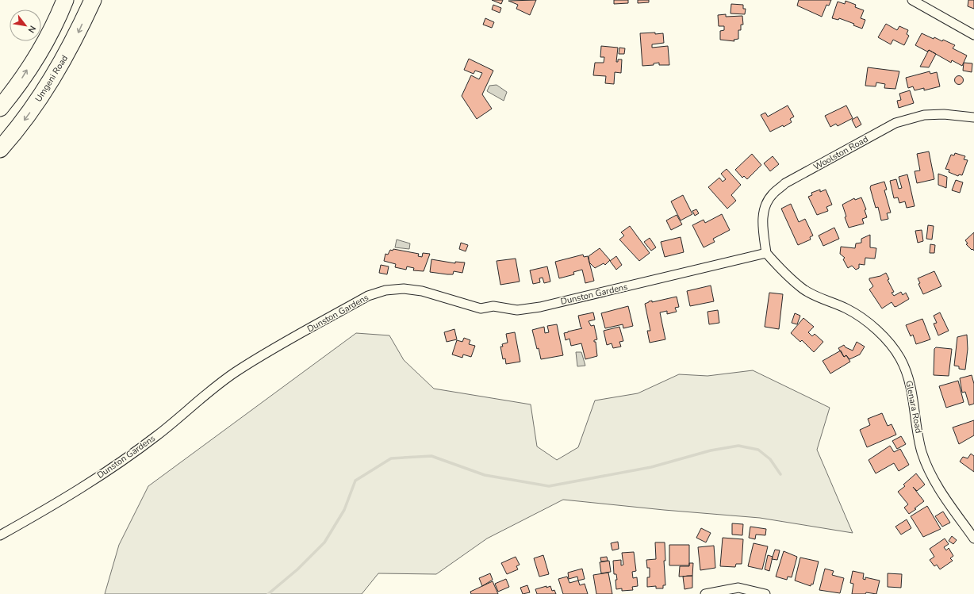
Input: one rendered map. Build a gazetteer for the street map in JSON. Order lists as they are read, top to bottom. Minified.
{"streets":{"highway":["Umgeni Road"],"street":["Woolston Road","Dunston Gardens","Glenara Road"]},"crossings":[["Woolston Road","Dunston Gardens"],["Woolston Road","Glenara Road"],["Dunston Gardens","Glenara Road"]],"north":"bottom right"}
